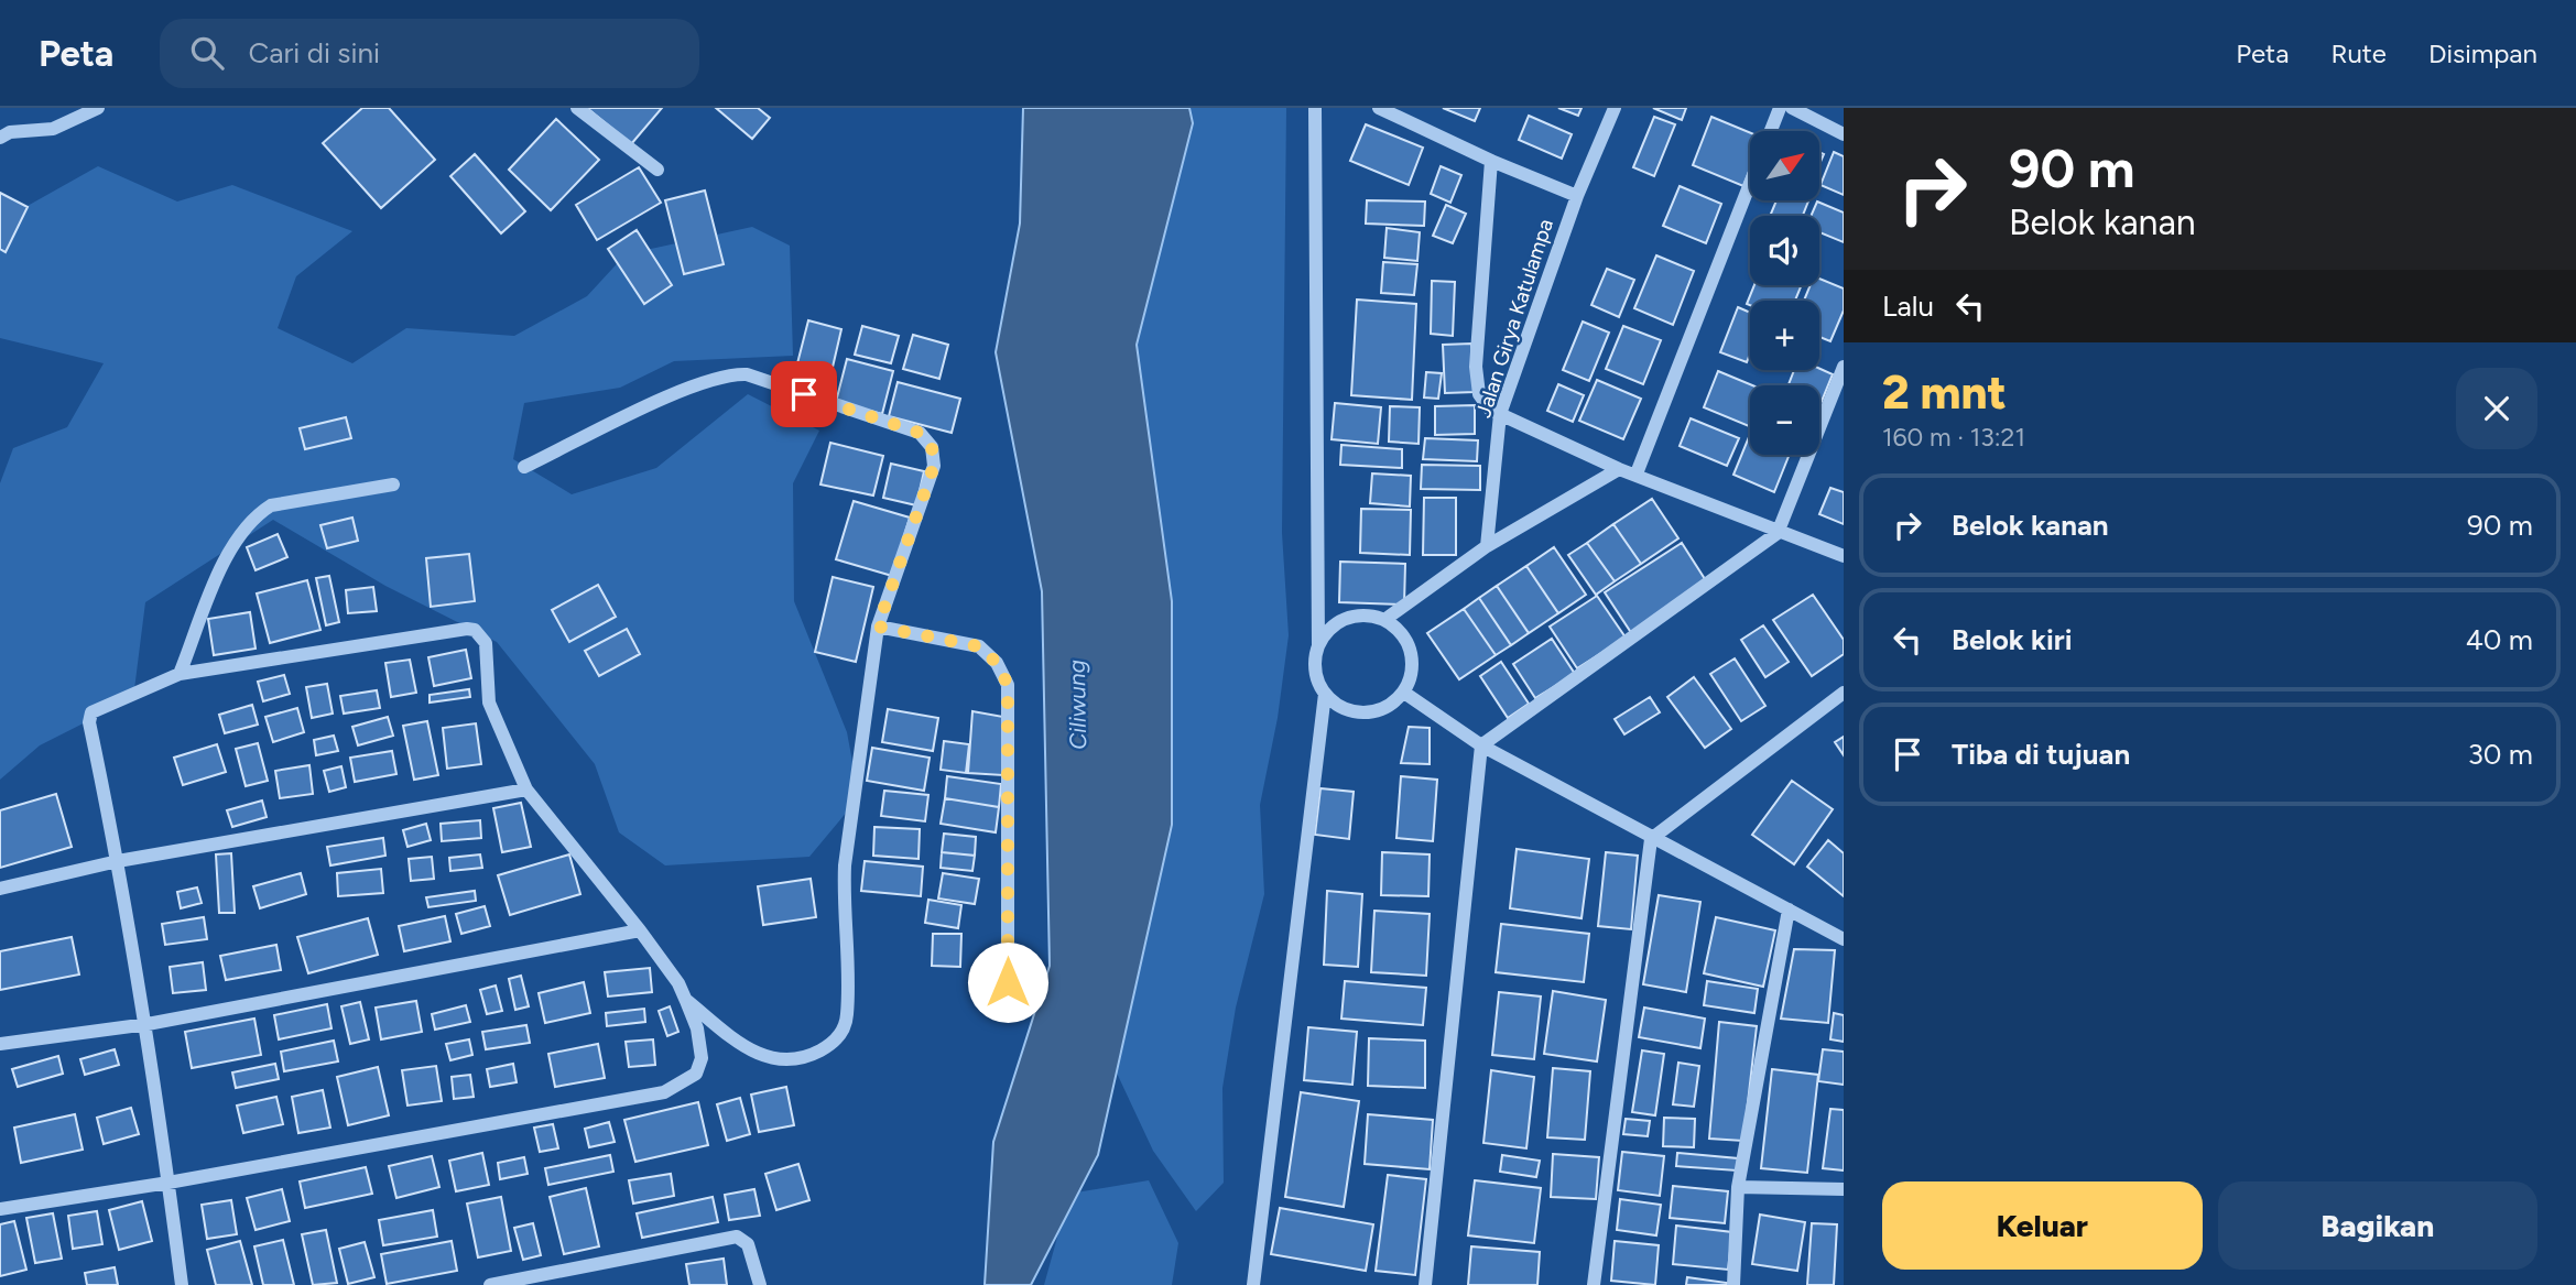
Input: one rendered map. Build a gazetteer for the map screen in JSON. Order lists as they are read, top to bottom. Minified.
{"streets":{"street":["Jalan Girya Katulampa"]},"water":["Ciliwung"],"north":"top right","page":{"header":"Peta","search":"Cari di sini","nav":["Peta","Rute","Disimpan"],"turn":["90 m","Belok kanan"],"map_buttons":["+","−"],"then":"Lalu","heading":["2 mnt","160 m · 13:21"],"list":[{"name":"Belok kanan","value":"90 m"},{"name":"Belok kiri","value":"40 m"},{"name":"Tiba di tujuan","value":"30 m"}],"buttons":["Keluar","Bagikan"]}}
